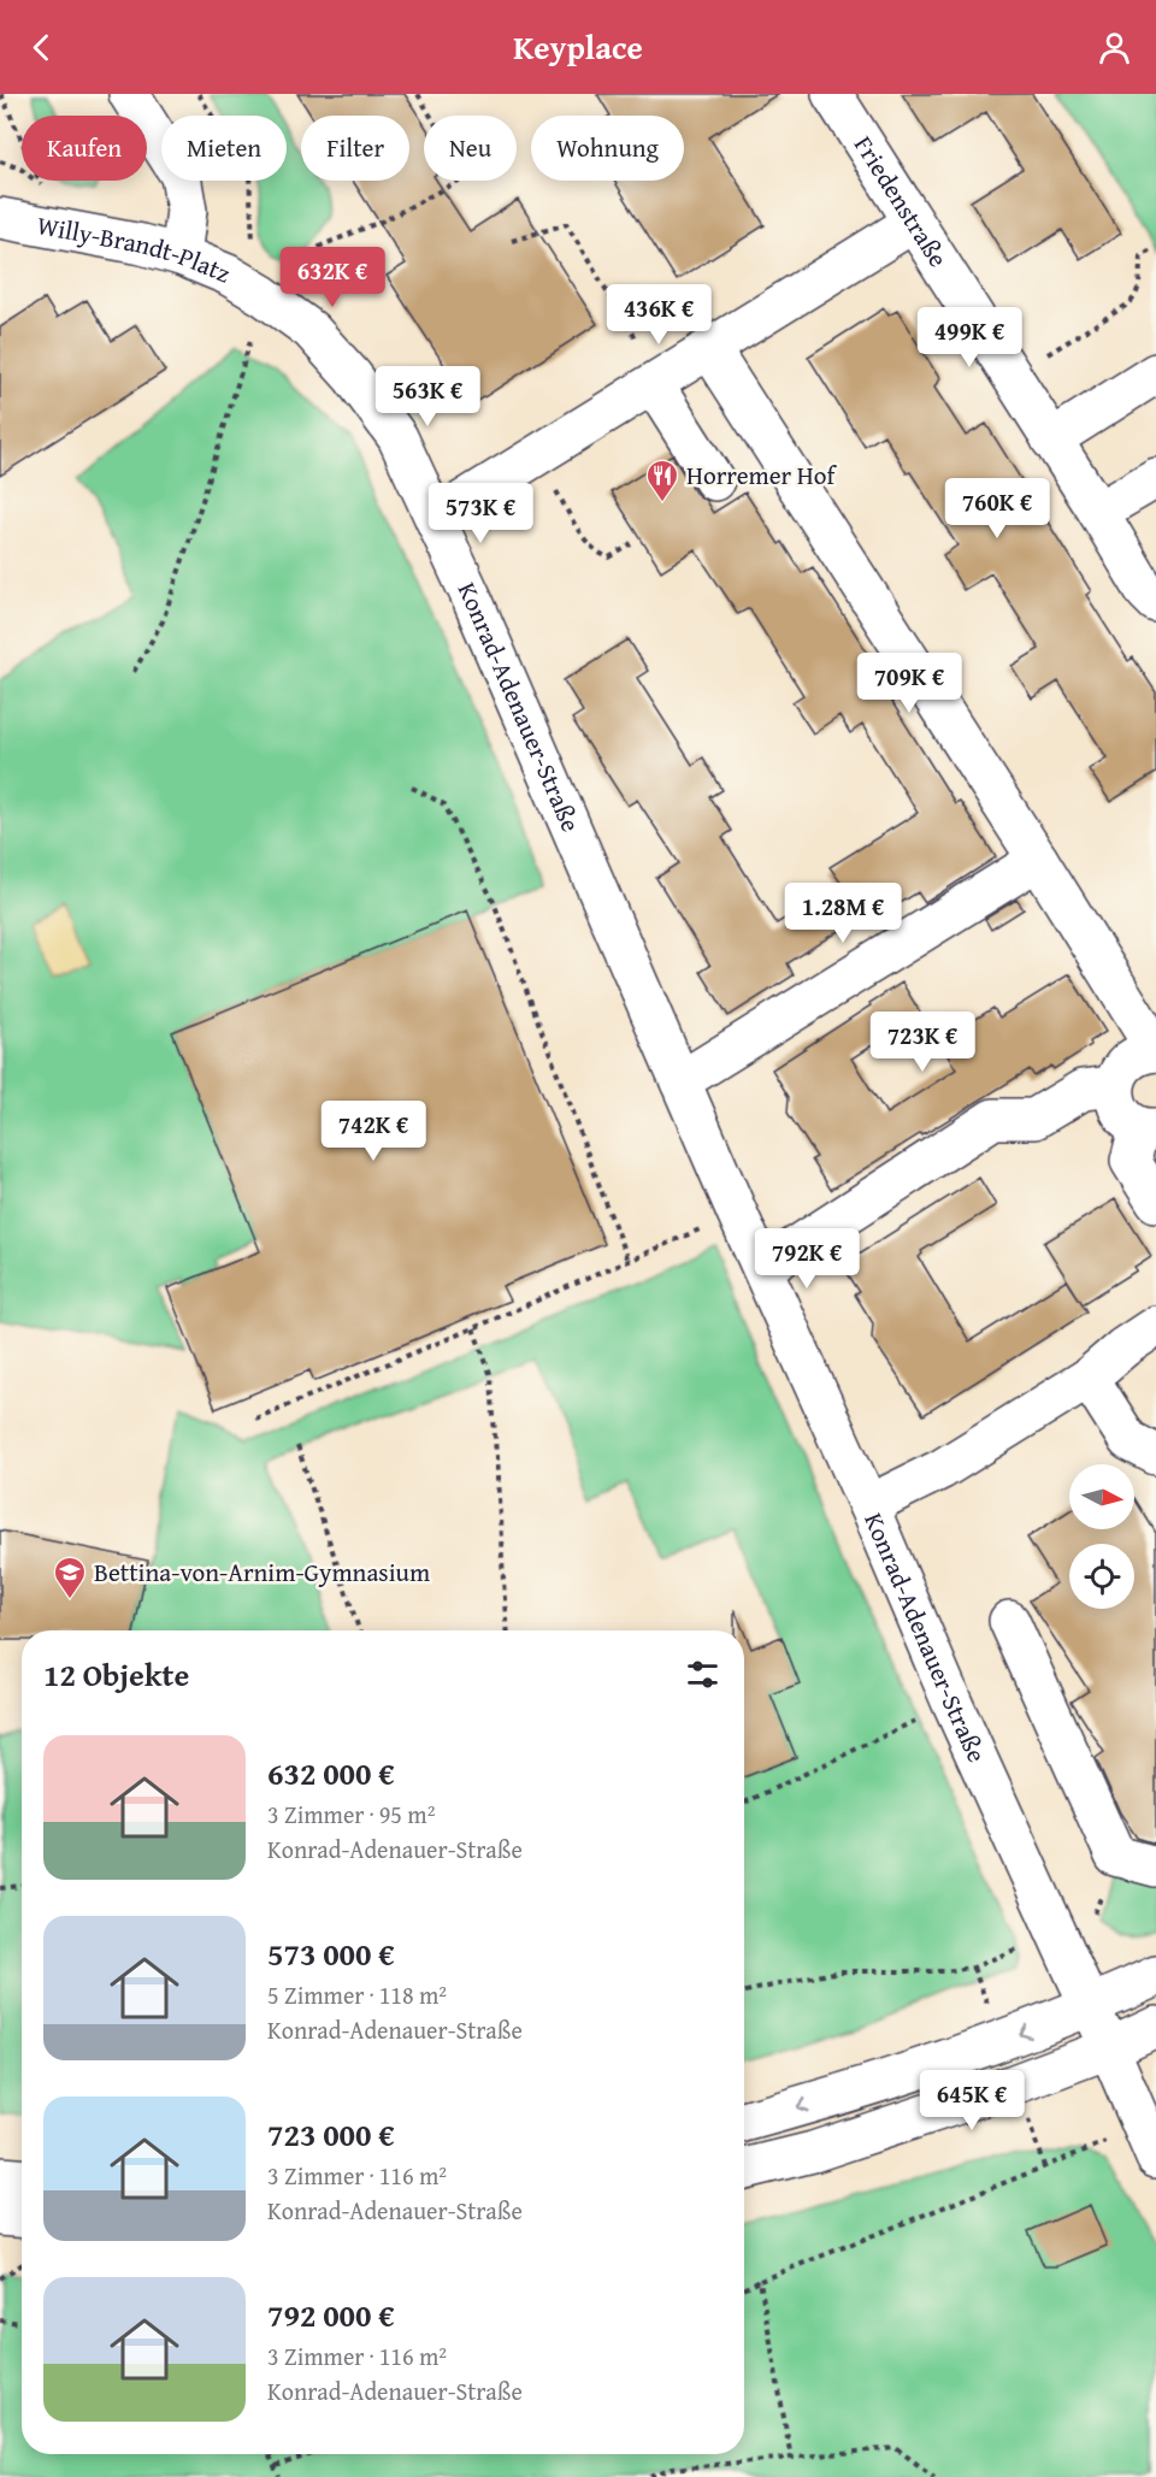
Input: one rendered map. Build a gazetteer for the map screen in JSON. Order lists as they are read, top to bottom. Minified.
{"streets":{"street":["Friedenstraße","Willy-Brandt-Platz","Konrad-Adenauer-Straße"]},"crossings":[["Willy-Brandt-Platz","Konrad-Adenauer-Straße"]],"places":{"restaurant":["Horremer Hof"],"school or university":["Bettina-von-Arnim-Gymnasium"]},"north":"right","page":{"header":"Keyplace","chip":["Kaufen","Mieten","Filter","Neu","Wohnung"],"price":["632K €","436K €","499K €","563K €","760K €","573K €","709K €","1.28M €","723K €","742K €","792K €","645K €"],"heading":"12 Objekte","list":[{"name":"632 000 €","note":"3 Zimmer · 95 m² · Konrad-Adenauer-Straße"},{"name":"573 000 €","note":"5 Zimmer · 118 m² · Konrad-Adenauer-Straße"},{"name":"723 000 €","note":"3 Zimmer · 116 m² · Konrad-Adenauer-Straße"},{"name":"792 000 €","note":"3 Zimmer · 116 m² · Konrad-Adenauer-Straße"}]}}
